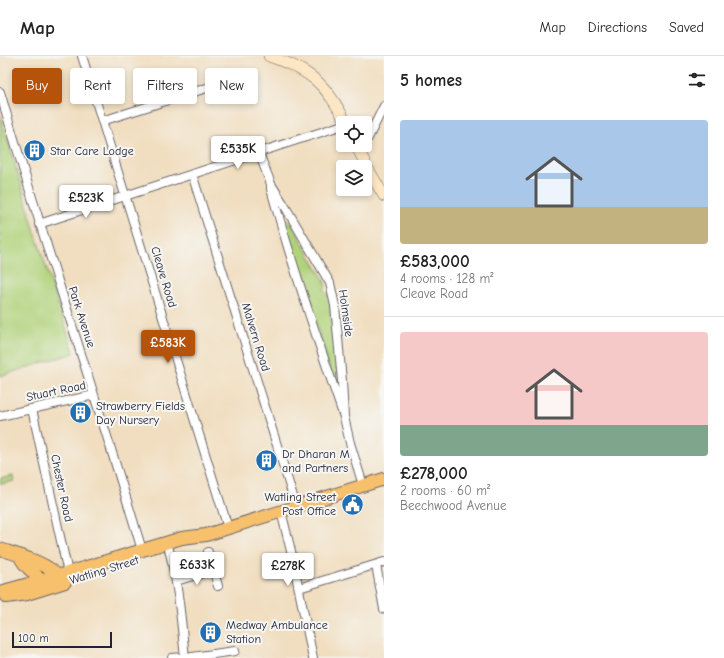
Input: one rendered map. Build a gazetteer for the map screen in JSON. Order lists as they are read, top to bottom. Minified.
{"streets":{"main road":["Watling Street"],"street":["Cleave Road","Holmside","Park Avenue","Malvern Road","Stuart Road","Chester Road"]},"crossings":[["Cleave Road","Watling Street"],["Holmside","Watling Street"],["Park Avenue","Stuart Road"],["Park Avenue","Watling Street"],["Malvern Road","Watling Street"],["Stuart Road","Chester Road"],["Chester Road","Watling Street"]],"places":{"building":["Star Care Lodge","Strawberry Fields Day Nursery","Dr Dharan M and Partners","Medway Ambulance Station"],"public building":["Watling Street Post Office"]},"scale_bar":"100 m","page":{"header":"Map","nav":["Map","Directions","Saved"],"heading":"5 homes","chip":["Buy","Rent","Filters","New"],"list":[{"name":"£583,000","note":"4 rooms · 128 m² · Cleave Road"},{"name":"£278,000","note":"2 rooms · 60 m² · Beechwood Avenue"}],"price":["£535K","£523K","£583K","£633K","£278K"],"scale":"100 m"}}
